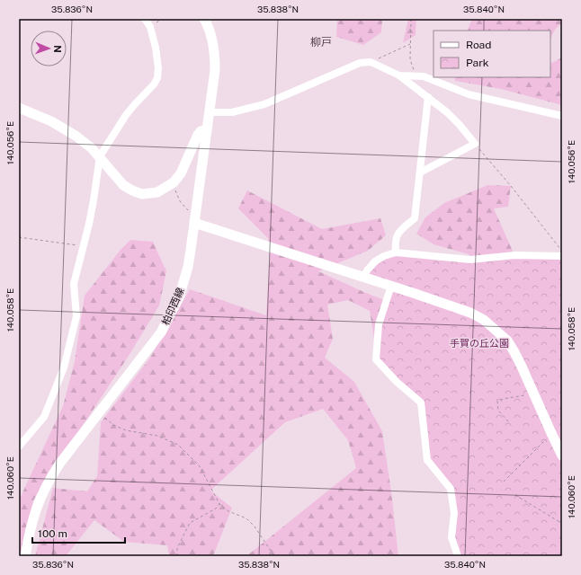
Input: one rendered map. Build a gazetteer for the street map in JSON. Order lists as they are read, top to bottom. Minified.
{"streets":{"street":["柏印西線"]},"districts":["柳戸"],"parks":["手賀の丘公園"],"legend":["Road","Park"],"scale_bar":"100 m","north":"right","coordinates":["35.836°N","35.838°N","35.840°N","140.056°E","140.058°E","140.060°E"]}
